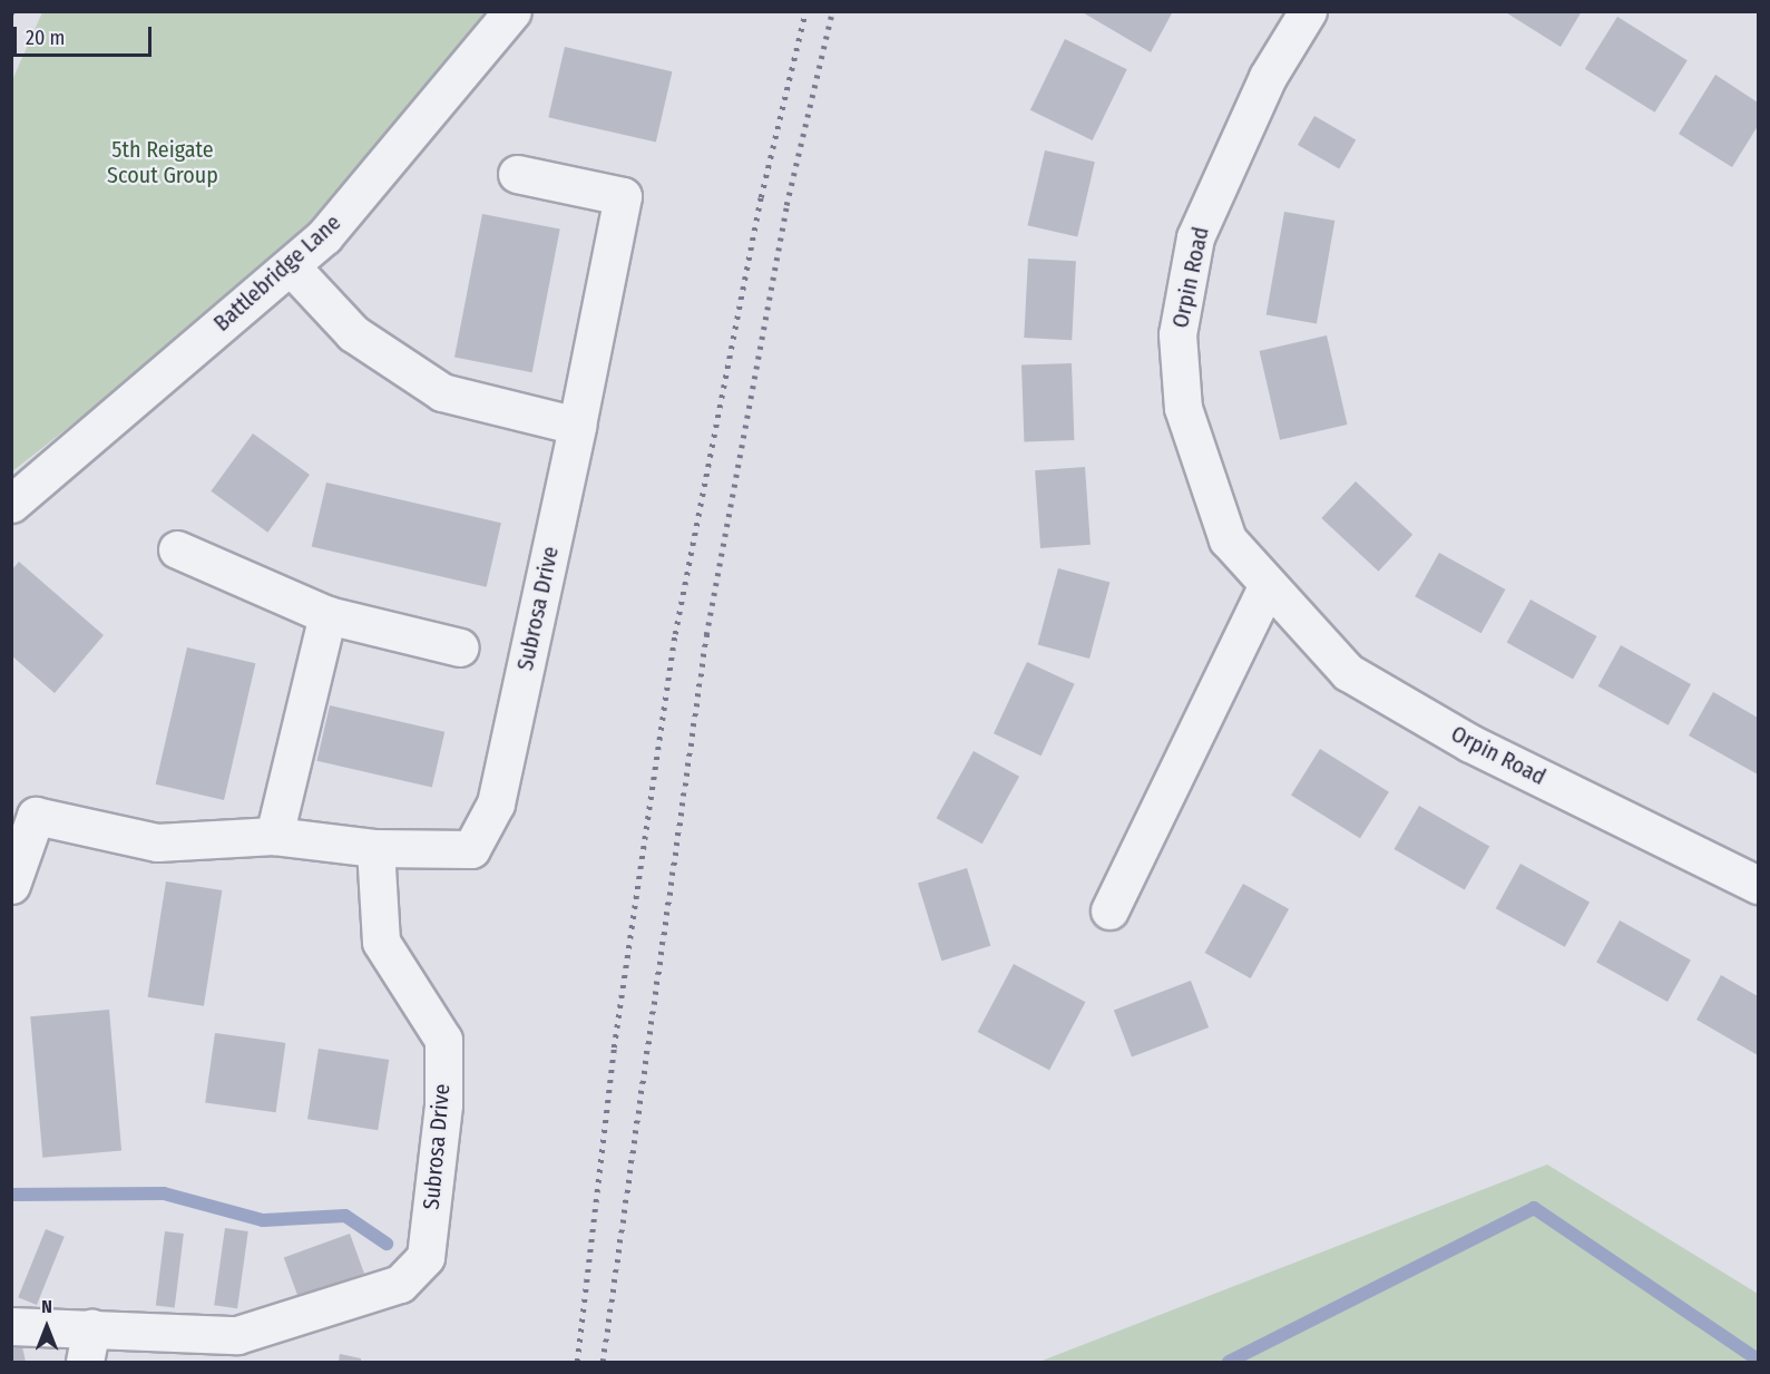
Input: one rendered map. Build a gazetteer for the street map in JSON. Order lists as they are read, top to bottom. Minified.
{"streets":{"street":["Battlebridge Lane","Orpin Road","Subrosa Drive"]},"parks":["5th Reigate Scout Group"],"scale_bar":"20 m","north":"top"}
